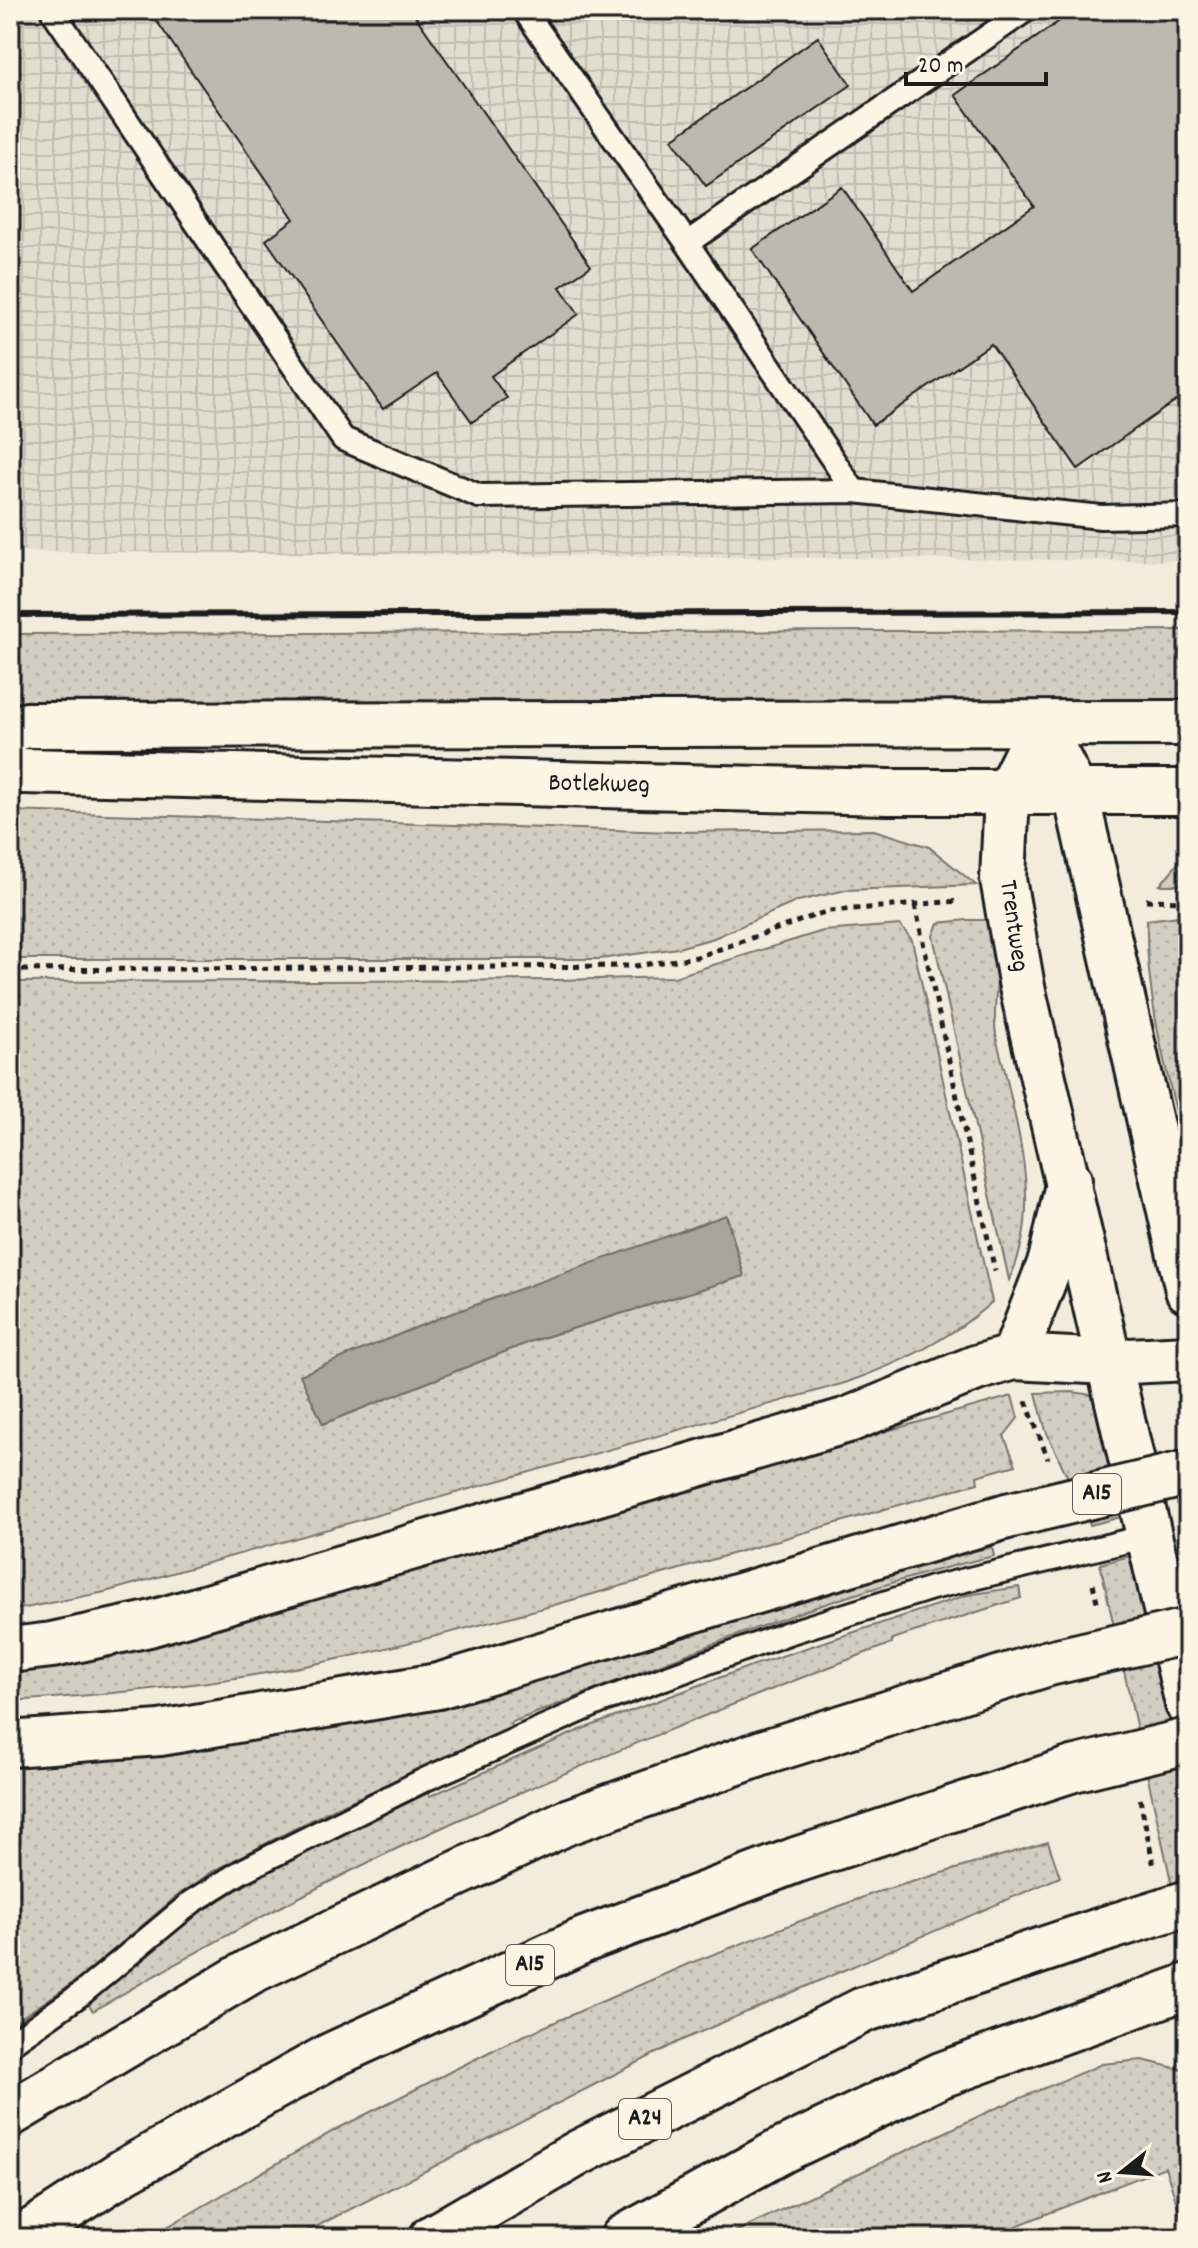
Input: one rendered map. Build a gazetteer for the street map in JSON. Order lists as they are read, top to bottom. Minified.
{"streets":{"main road":["Botlekweg","Trentweg","A15","A24"]},"crossings":[["Botlekweg","Trentweg"]],"scale_bar":"20 m","north":"left"}
